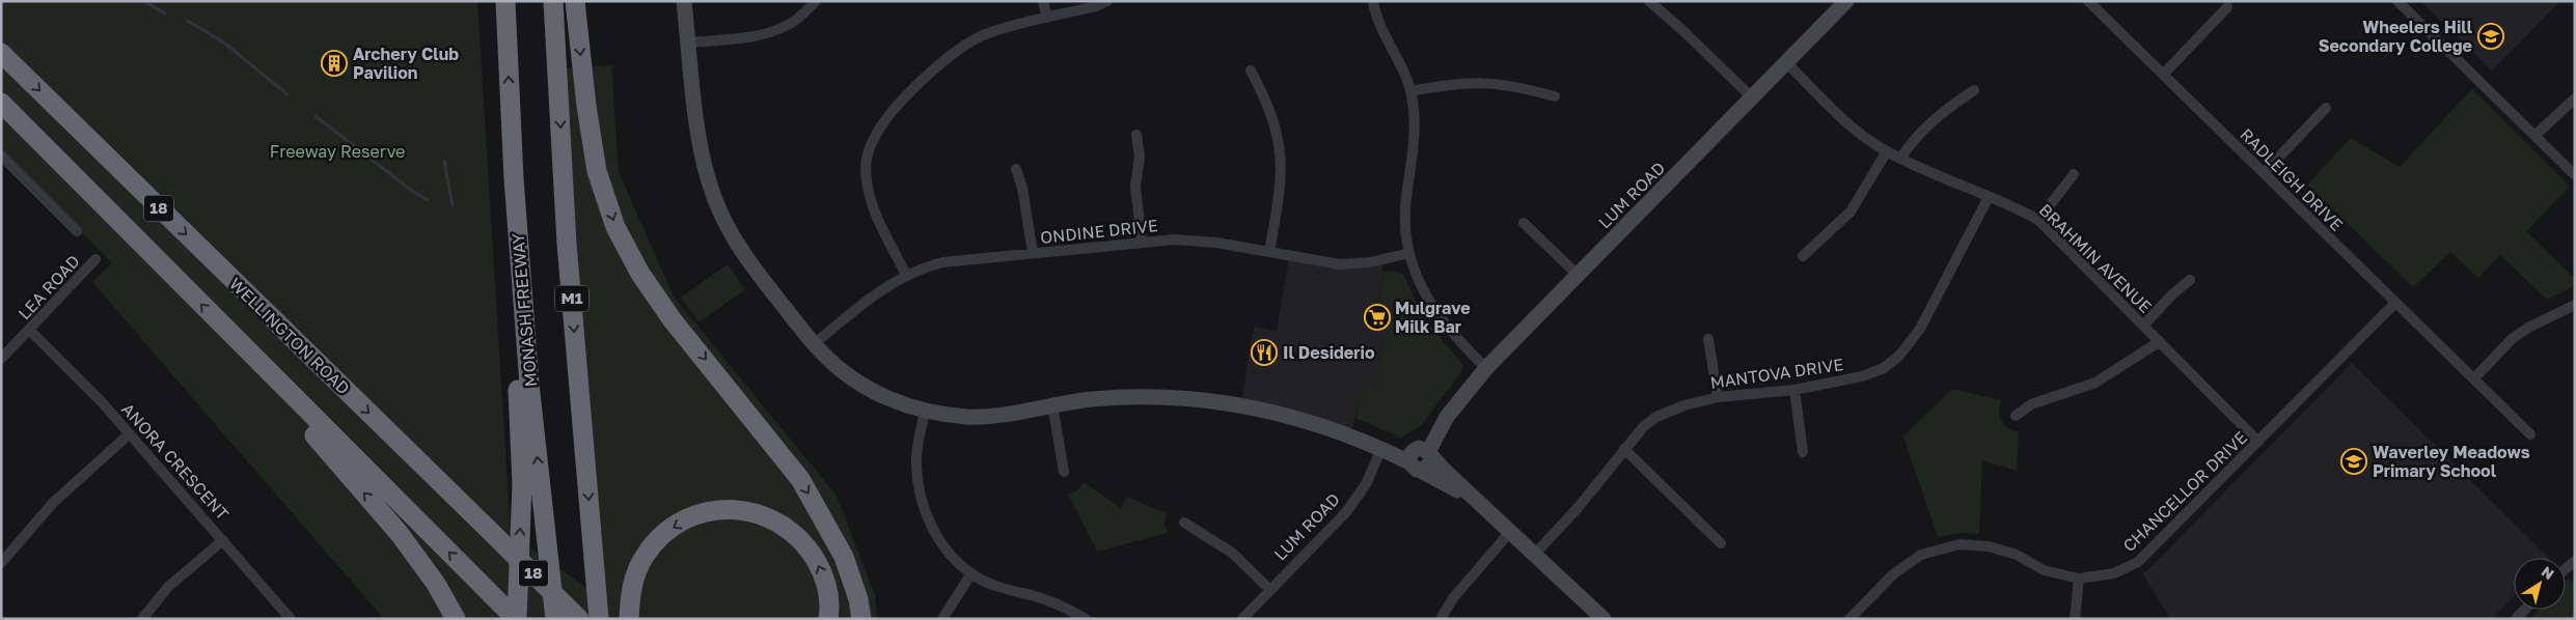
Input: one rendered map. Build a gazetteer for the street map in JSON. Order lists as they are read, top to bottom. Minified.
{"streets":{"highway":["18","M1","MONASH FREEWAY","WELLINGTON ROAD"],"street":["RADLEIGH DRIVE","LUM ROAD","ONDINE DRIVE","BRAHMIN AVENUE","LEA ROAD","MANTOVA DRIVE","ANORA CRESCENT","CHANCELLOR DRIVE"]},"crossings":[["RADLEIGH DRIVE","CHANCELLOR DRIVE"],["LUM ROAD","BRAHMIN AVENUE"],["BRAHMIN AVENUE","MANTOVA DRIVE"],["BRAHMIN AVENUE","CHANCELLOR DRIVE"],["LEA ROAD","ANORA CRESCENT"]],"parks":["Freeway Reserve"],"places":{"school or university":["Wheelers Hill Secondary College","Waverley Meadows Primary School"],"building":["Archery Club Pavilion"],"supermarket":["Mulgrave Milk Bar"],"restaurant":["Il Desiderio"]},"north":"top right"}
